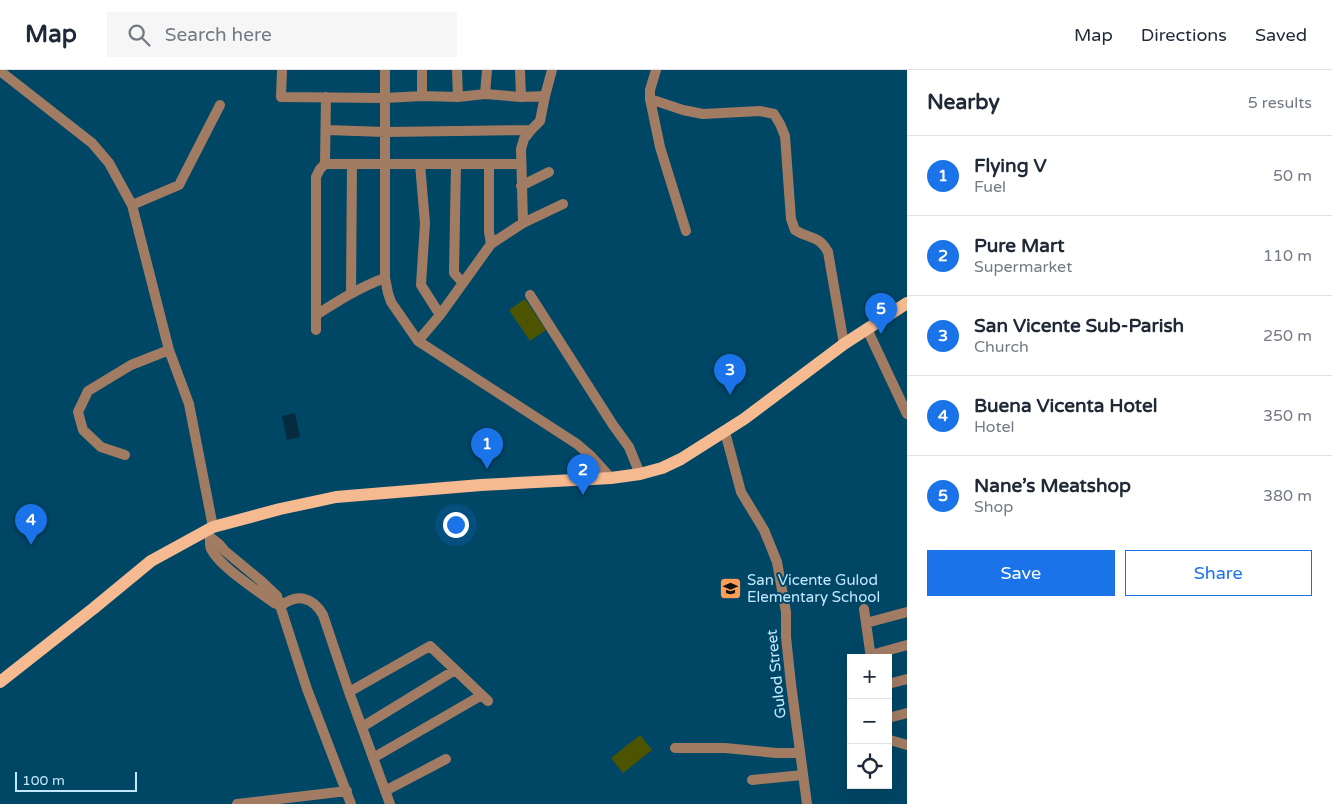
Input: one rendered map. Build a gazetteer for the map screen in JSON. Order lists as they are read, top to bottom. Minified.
{"streets":{"street":["Gulod Street"]},"places":{"school or university":["San Vicente Gulod Elementary School"]},"scale_bar":"100 m","page":{"header":"Map","search":"Search here","nav":["Map","Directions","Saved"],"heading":["Nearby","5 results"],"list":[{"mark":"1","name":"Flying V","note":"Fuel","value":"50 m"},{"mark":"2","name":"Pure Mart","note":"Supermarket","value":"110 m"},{"mark":"3","name":"San Vicente Sub-Parish","note":"Church","value":"250 m"},{"mark":"4","name":"Buena Vicenta Hotel","note":"Hotel","value":"350 m"},{"mark":"5","name":"Nane’s Meatshop","note":"Shop","value":"380 m"}],"pins":["5","3","1","2","4"],"buttons":["Save","Share"],"map_buttons":["+","−"],"scale":"100 m"}}
